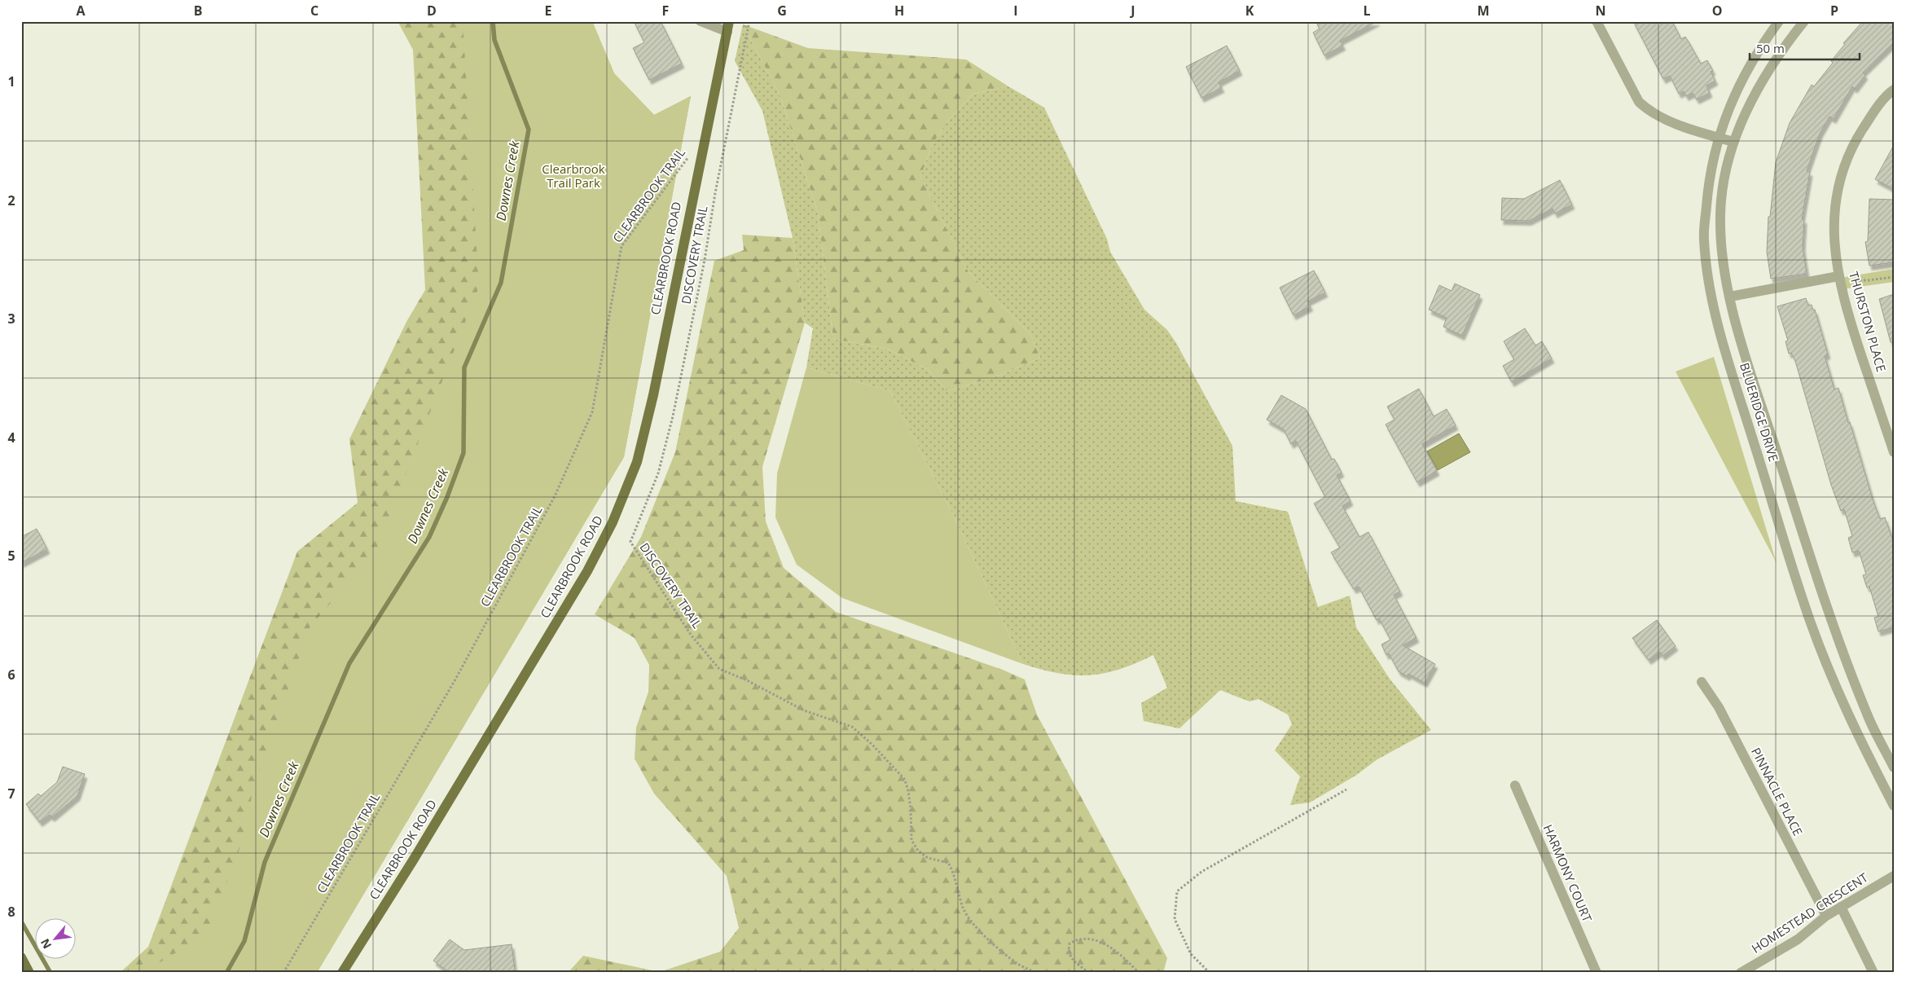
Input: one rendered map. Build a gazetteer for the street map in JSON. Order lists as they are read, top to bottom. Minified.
{"streets":{"main road":["CLEARBROOK ROAD"],"street":["THURSTON PLACE","BLUERIDGE DRIVE","PINNACLE PLACE","HARMONY COURT","HOMESTEAD CRESCENT"],"path":["CLEARBROOK TRAIL","DISCOVERY TRAIL"]},"crossings":[["PINNACLE PLACE","HOMESTEAD CRESCENT"]],"water":["Downes Creek"],"parks":["Clearbrook Trail Park"],"scale_bar":"50 m","north":"bottom left","grid":{"columns":["A","B","C","D","E","F","G","H","I","J","K","L","M","N","O","P"],"rows":["1","2","3","4","5","6","7","8"]}}
